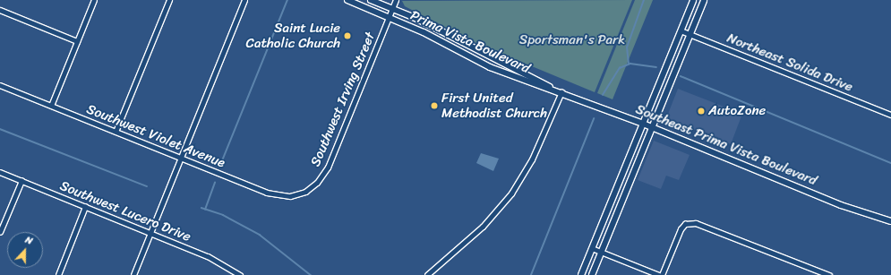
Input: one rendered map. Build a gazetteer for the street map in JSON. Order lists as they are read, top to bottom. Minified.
{"streets":{"main road":["Prima Vista Boulevard","Southeast Prima Vista Boulevard"],"street":["Northeast Solida Drive","Southwest Irving Street","Southwest Violet Avenue","Southwest Lucero Drive"]},"crossings":[["Prima Vista Boulevard","Southwest Irving Street"],["Prima Vista Boulevard","Southeast Prima Vista Boulevard"],["Southwest Irving Street","Southwest Violet Avenue"]],"parks":["Sportsman's Park"],"places":["Saint Lucie Catholic Church","First United Methodist Church","AutoZone"],"north":"top"}
